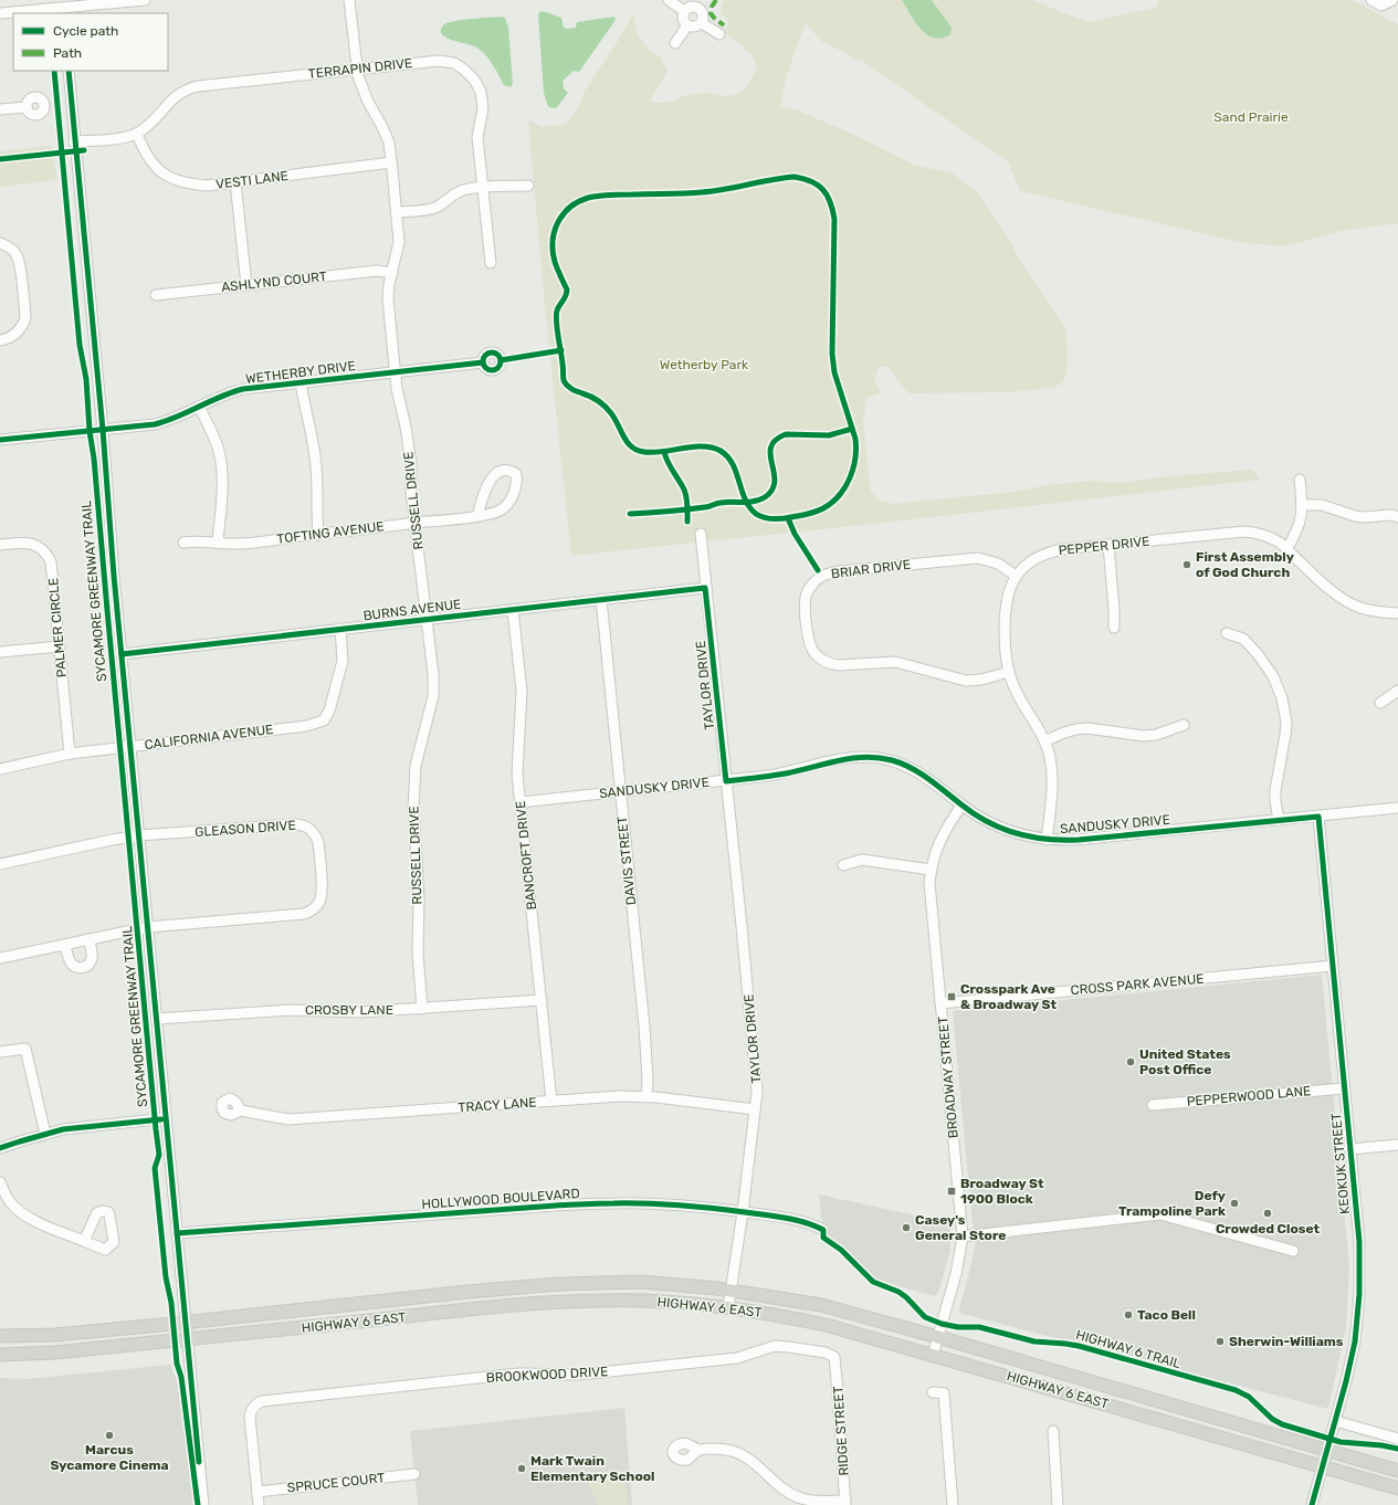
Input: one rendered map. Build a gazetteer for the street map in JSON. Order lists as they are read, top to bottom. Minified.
{"streets":{"main road":["HIGHWAY 6 EAST"],"street":["TERRAPIN DRIVE","VESTI LANE","ASHLYND COURT","WETHERBY DRIVE","RUSSELL DRIVE","TOFTING AVENUE","PEPPER DRIVE","BRIAR DRIVE","BURNS AVENUE","PALMER CIRCLE","TAYLOR DRIVE","CALIFORNIA AVENUE","SANDUSKY DRIVE","GLEASON DRIVE","BANCROFT DRIVE","DAVIS STREET","CROSS PARK AVENUE","CROSBY LANE","BROADWAY STREET","PEPPERWOOD LANE","TRACY LANE","KEOKUK STREET","HOLLYWOOD BOULEVARD","BROOKWOOD DRIVE","RIDGE STREET","SPRUCE COURT"],"cycle path":["SYCAMORE GREENWAY TRAIL","HIGHWAY 6 TRAIL"]},"crossings":[["TERRAPIN DRIVE","VESTI LANE"],["TERRAPIN DRIVE","RUSSELL DRIVE"],["VESTI LANE","RUSSELL DRIVE"],["ASHLYND COURT","RUSSELL DRIVE"],["WETHERBY DRIVE","RUSSELL DRIVE"],["RUSSELL DRIVE","TOFTING AVENUE"],["RUSSELL DRIVE","BURNS AVENUE"],["RUSSELL DRIVE","CROSBY LANE"],["PEPPER DRIVE","BRIAR DRIVE"],["PEPPER DRIVE","SANDUSKY DRIVE"],["BURNS AVENUE","TAYLOR DRIVE"],["BURNS AVENUE","CALIFORNIA AVENUE"],["BURNS AVENUE","BANCROFT DRIVE"],["BURNS AVENUE","DAVIS STREET"],["PALMER CIRCLE","CALIFORNIA AVENUE"],["TAYLOR DRIVE","SANDUSKY DRIVE"],["TAYLOR DRIVE","TRACY LANE"],["TAYLOR DRIVE","HOLLYWOOD BOULEVARD"],["TAYLOR DRIVE","HIGHWAY 6 EAST"],["SANDUSKY DRIVE","BANCROFT DRIVE"],["SANDUSKY DRIVE","DAVIS STREET"],["SANDUSKY DRIVE","BROADWAY STREET"],["SANDUSKY DRIVE","KEOKUK STREET"],["BANCROFT DRIVE","CROSBY LANE"],["BANCROFT DRIVE","TRACY LANE"],["DAVIS STREET","TRACY LANE"],["CROSS PARK AVENUE","BROADWAY STREET"],["CROSS PARK AVENUE","KEOKUK STREET"],["BROADWAY STREET","HIGHWAY 6 EAST"],["PEPPERWOOD LANE","KEOKUK STREET"],["KEOKUK STREET","HIGHWAY 6 EAST"],["BROOKWOOD DRIVE","RIDGE STREET"],["BROOKWOOD DRIVE","SPRUCE COURT"]],"parks":["Sand Prairie","Wetherby Park"],"places":{"other":["First Assembly of God Church","United States Post Office","Defy Trampoline Park","Crowded Closet","Casey's General Store","Taco Bell","Sherwin-Williams","Marcus Sycamore Cinema","Mark Twain Elementary School"],"transit":["Crosspark Ave & Broadway St","Broadway St 1900 Block"]},"legend":["Cycle path","Path"]}
